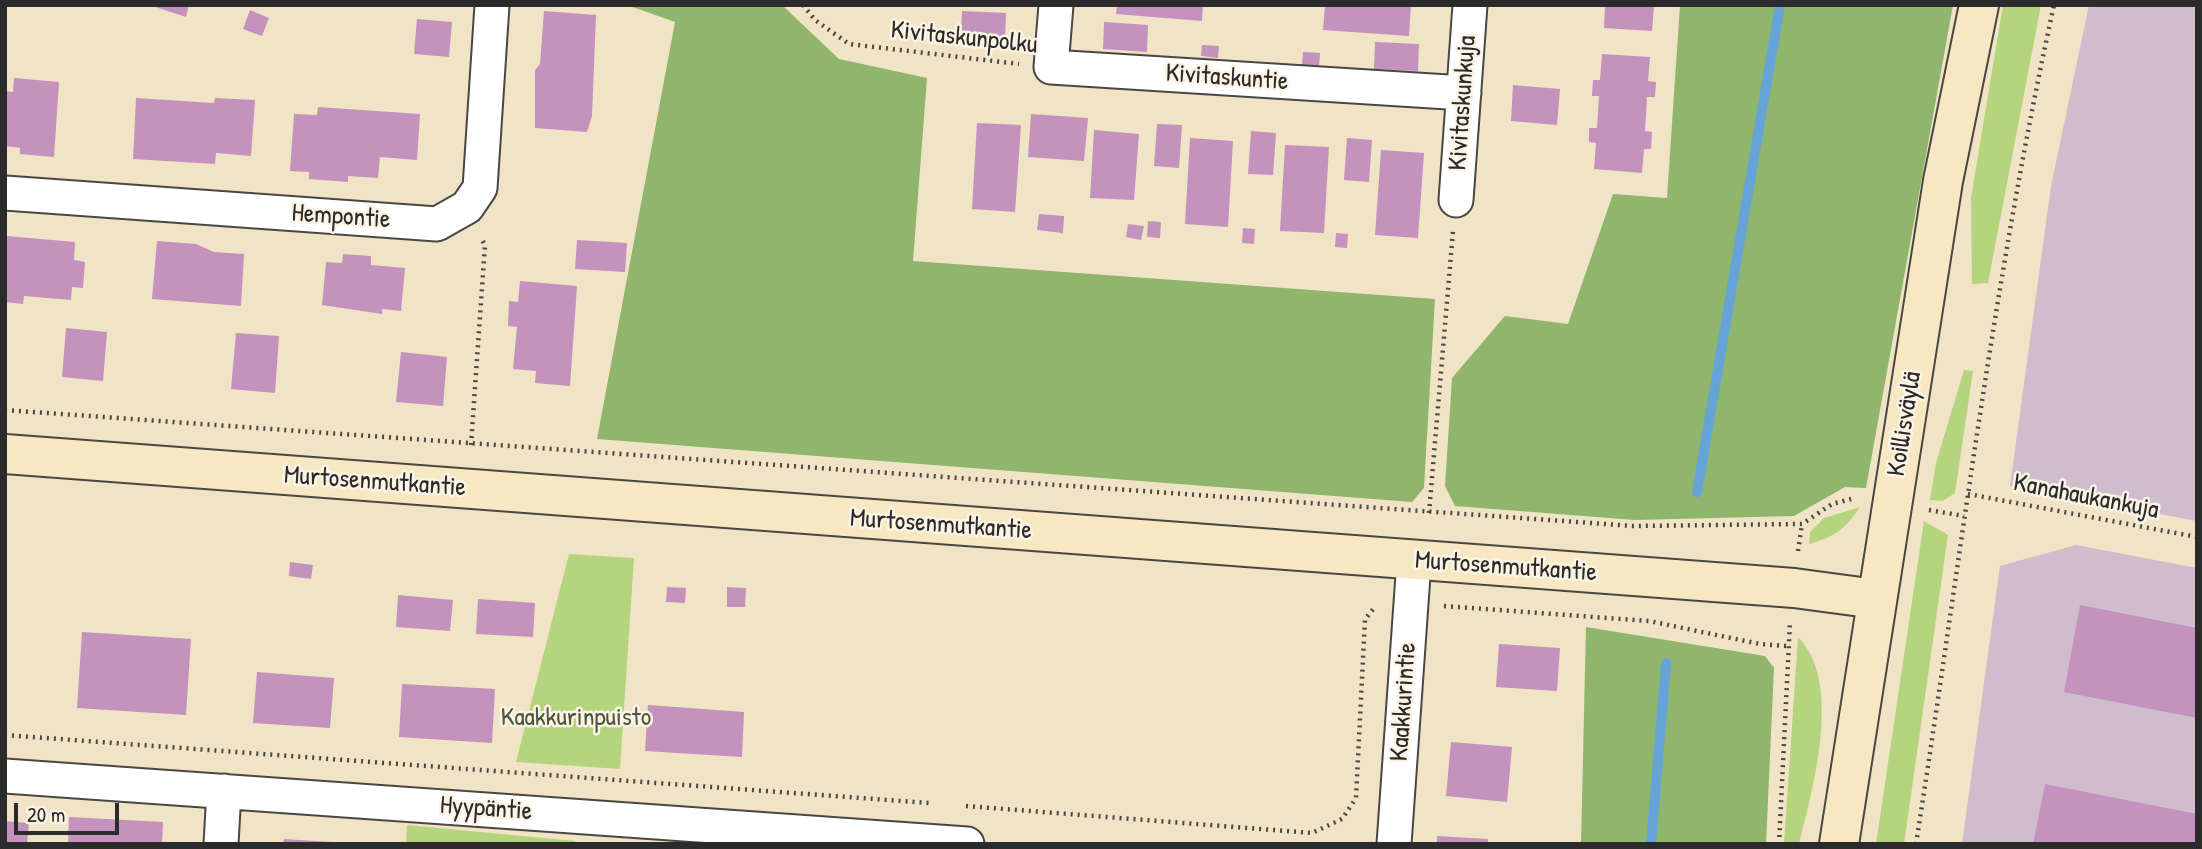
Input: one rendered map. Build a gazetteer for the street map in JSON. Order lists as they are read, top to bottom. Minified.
{"streets":{"street":["Kivitaskuntie","Kivitaskunkuja","Hempontie","Koillisväylä","Murtosenmutkantie","Kaakkurintie","Hyypäntie"],"path":["Kivitaskunpolku","Kanahaukankuja"]},"crossings":[["Kivitaskunpolku","Kivitaskuntie"],["Kivitaskuntie","Kivitaskunkuja"],["Koillisväylä","Murtosenmutkantie"],["Murtosenmutkantie","Kaakkurintie"]],"parks":["Kaakkurinpuisto"],"scale_bar":"20 m"}
